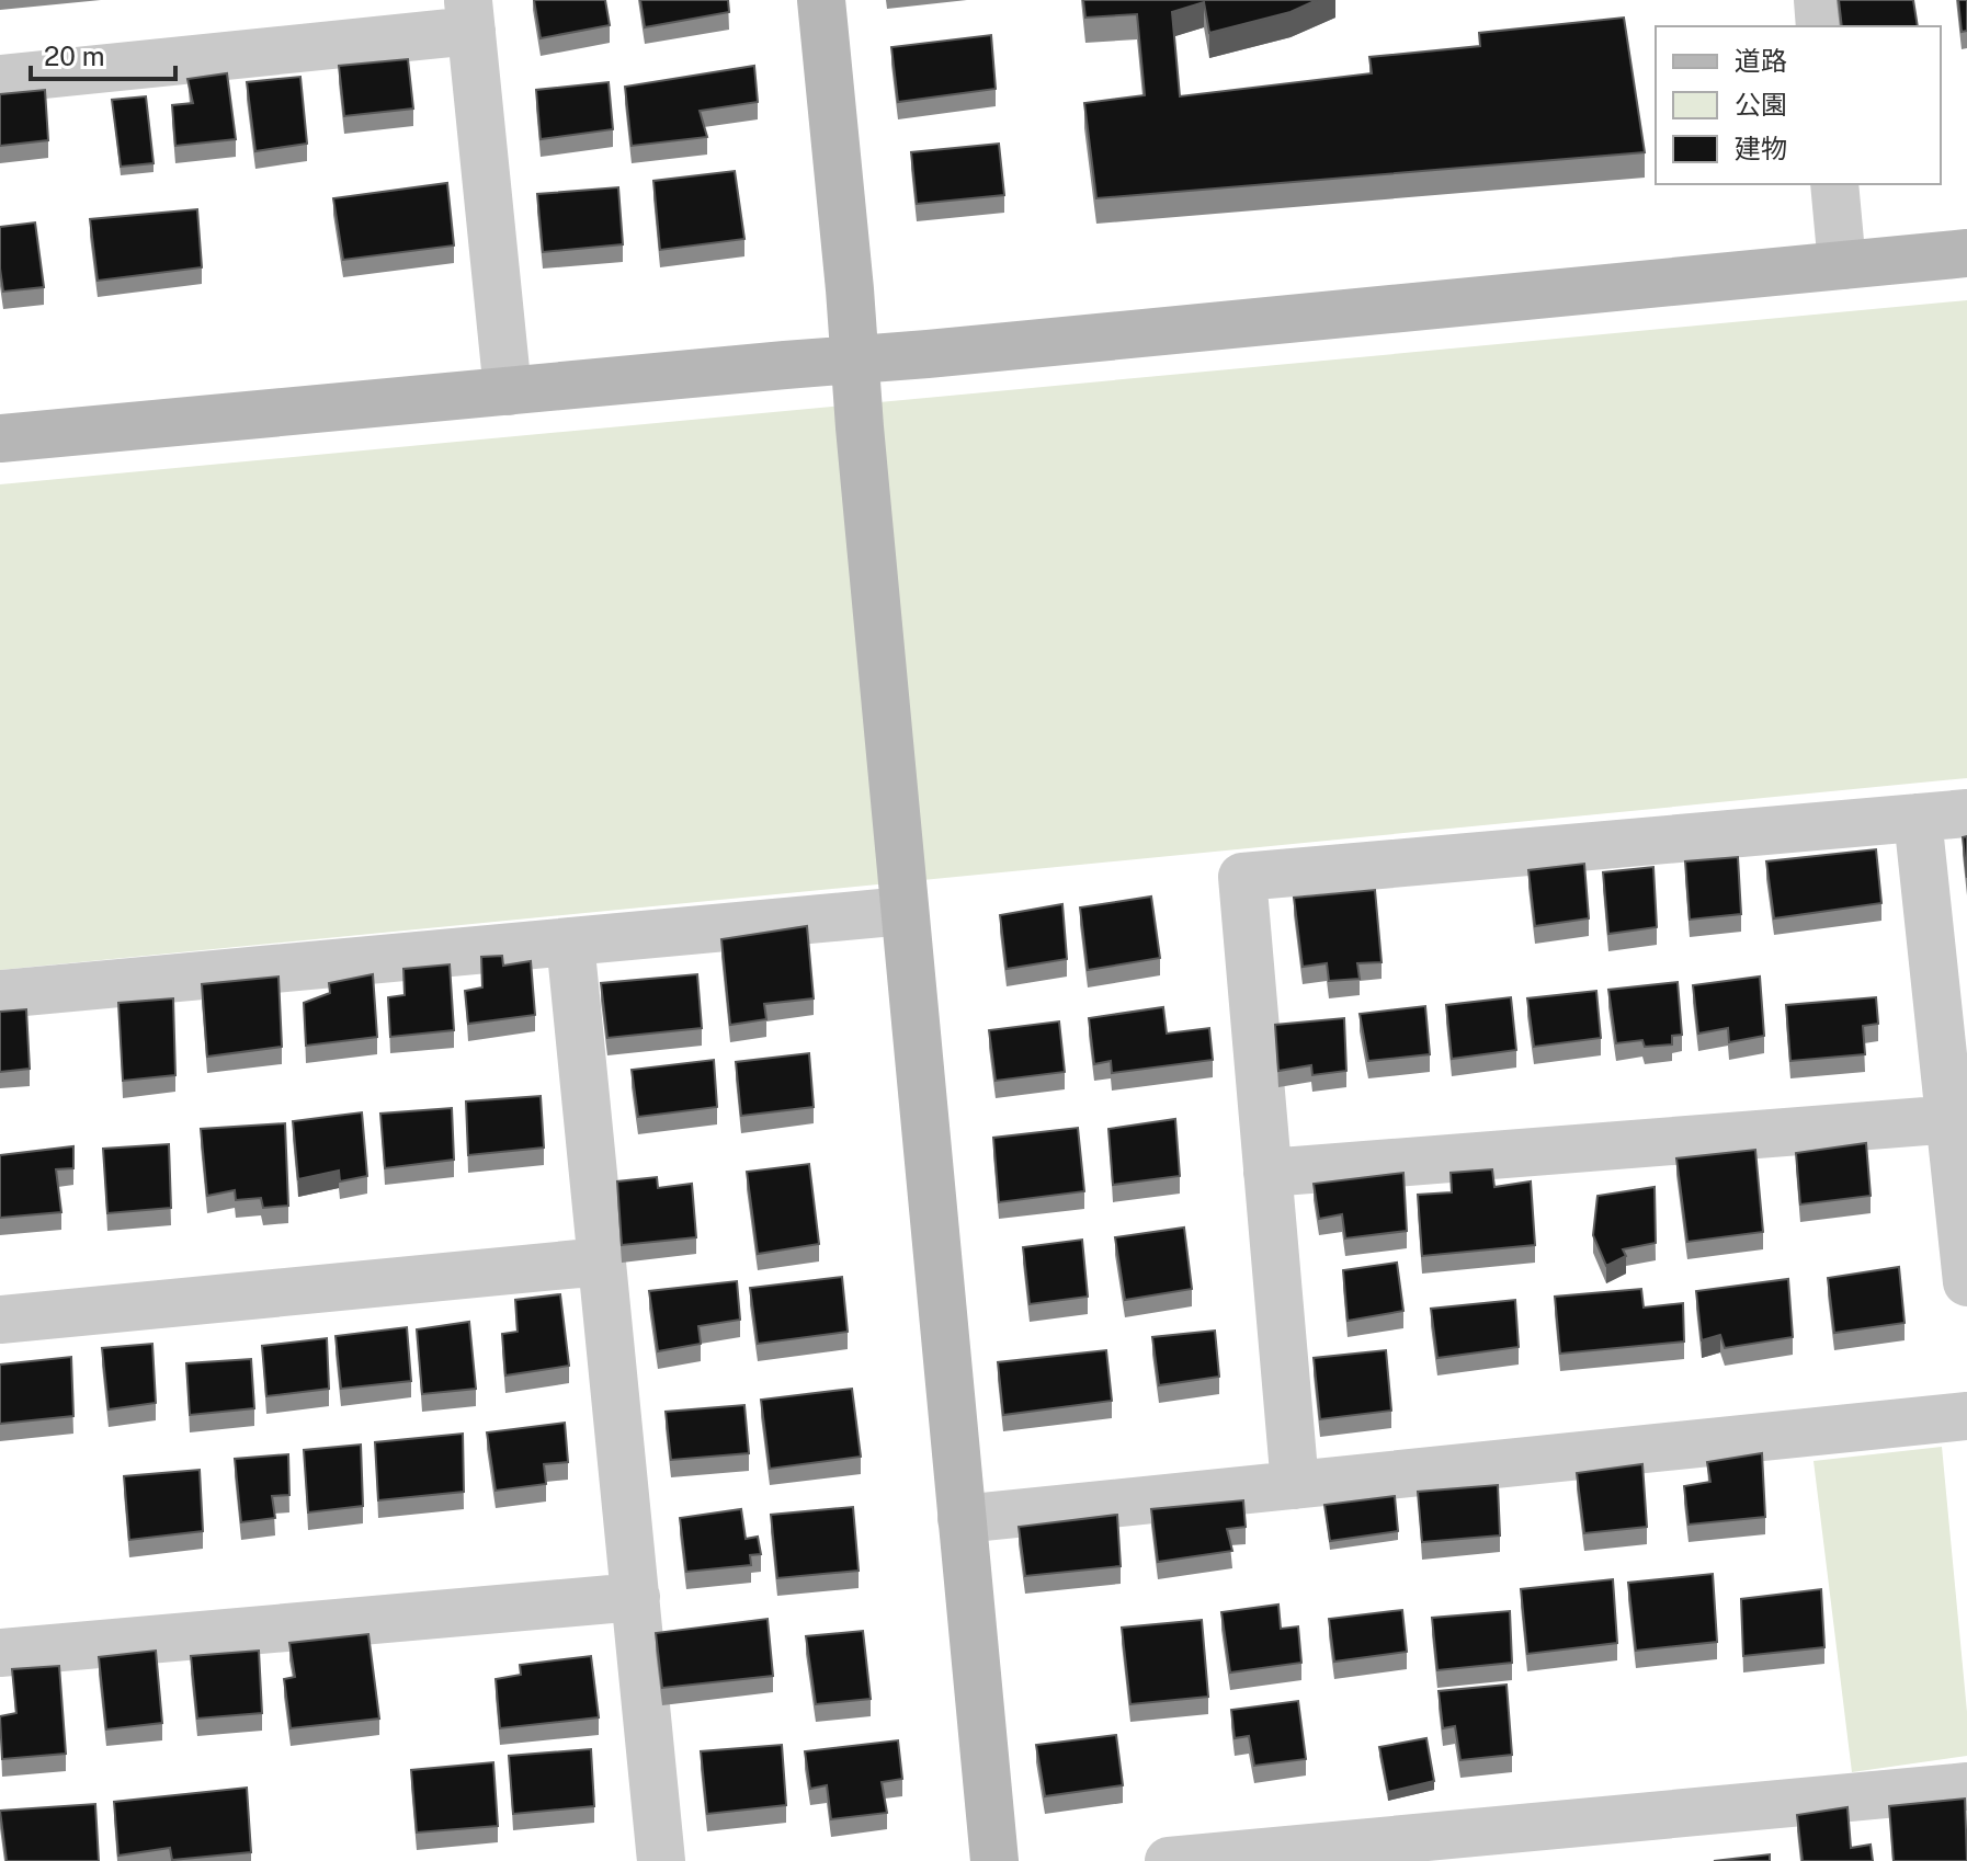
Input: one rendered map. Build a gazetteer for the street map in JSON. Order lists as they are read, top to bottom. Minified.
{"legend":["道路","公園","建物"],"scale_bar":"20 m"}
